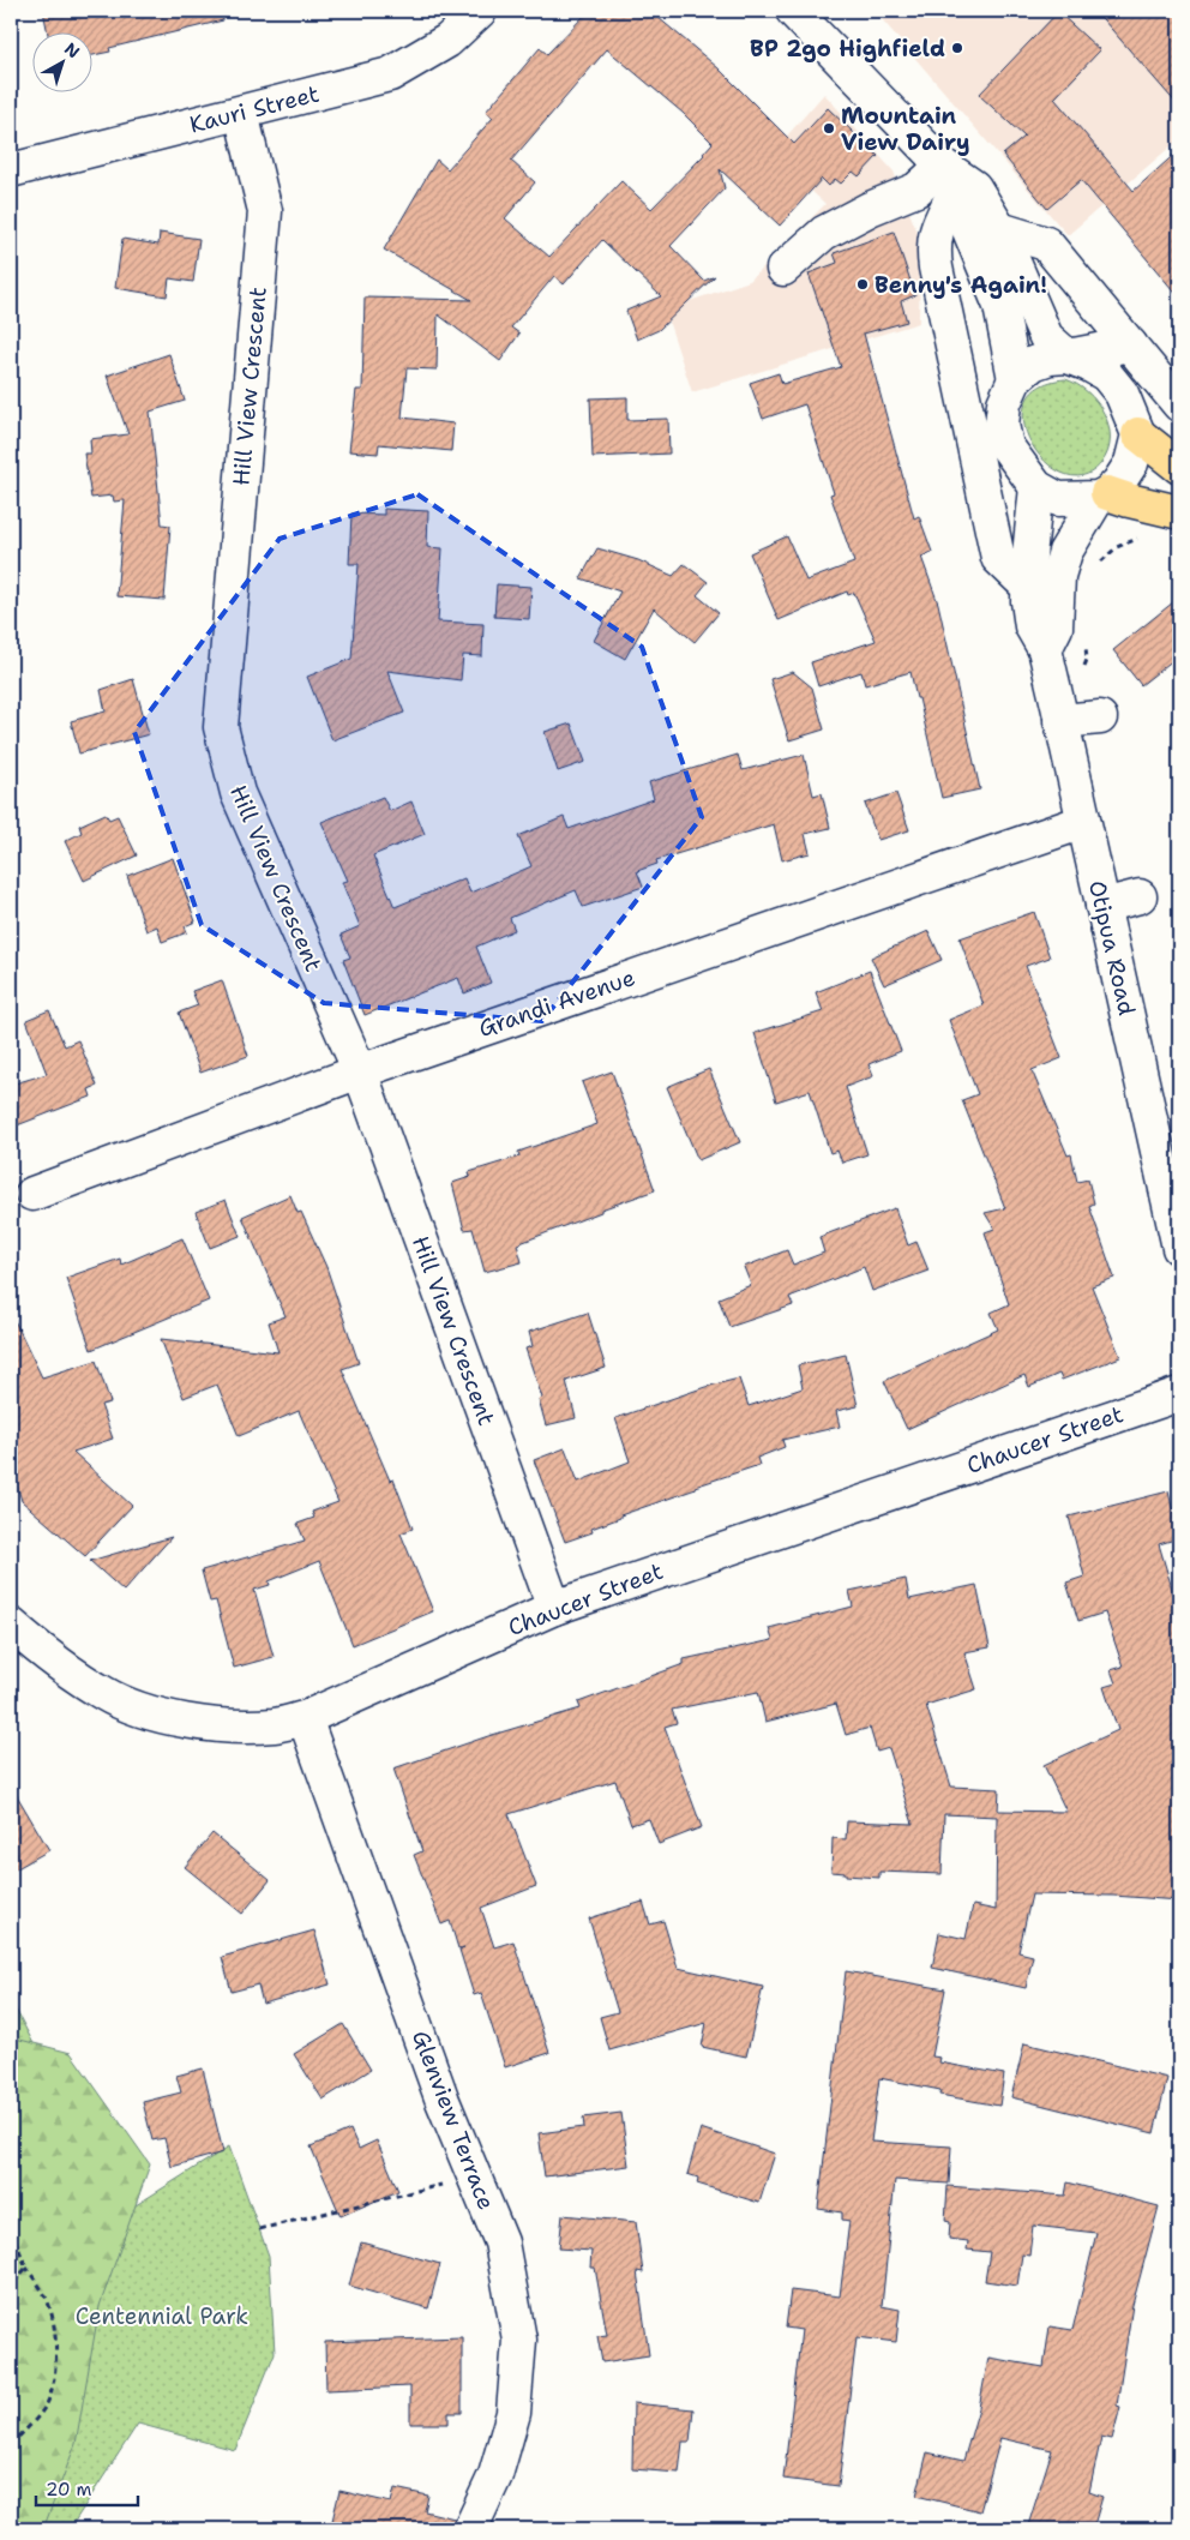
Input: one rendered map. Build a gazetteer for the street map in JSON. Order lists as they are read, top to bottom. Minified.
{"streets":{"street":["Kauri Street","Hill View Crescent","Otipua Road","Grandi Avenue","Chaucer Street","Glenview Terrace"]},"crossings":[["Kauri Street","Hill View Crescent"],["Hill View Crescent","Grandi Avenue"],["Hill View Crescent","Chaucer Street"],["Otipua Road","Grandi Avenue"],["Chaucer Street","Glenview Terrace"]],"parks":["Centennial Park"],"places":["BP 2go Highfield","Mountain View Dairy","Benny's Again!"],"scale_bar":"20 m","north":"top right"}
